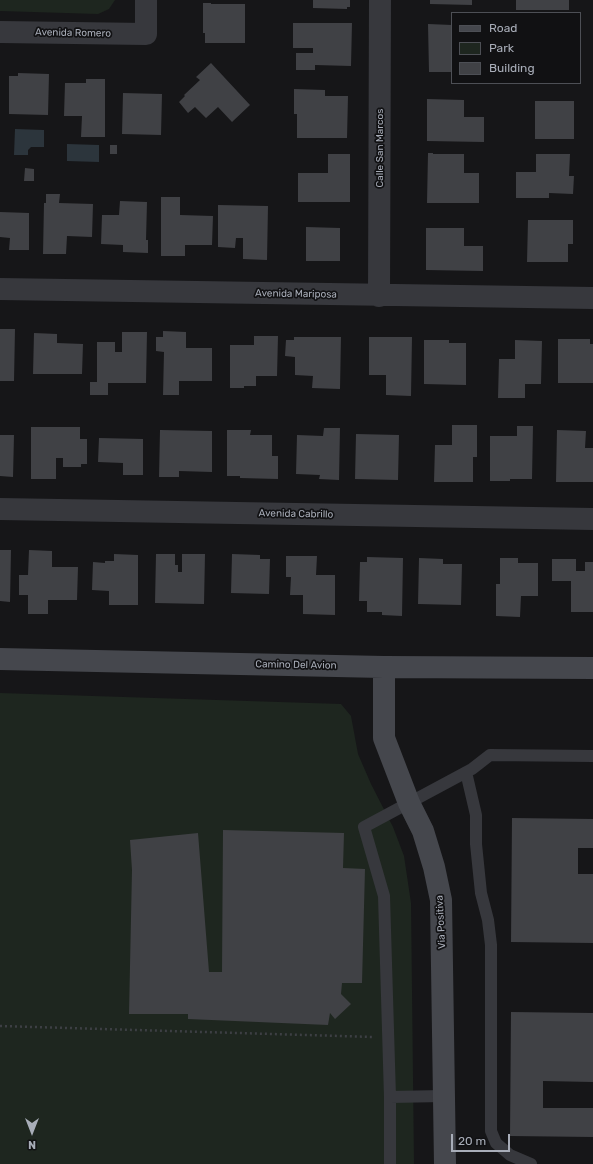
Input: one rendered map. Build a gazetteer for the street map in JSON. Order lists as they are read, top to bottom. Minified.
{"streets":{"main road":["Camino Del Avion","Via Positiva"],"street":["Avenida Romero","Calle San Marcos","Avenida Mariposa","Avenida Cabrillo"]},"crossings":[["Calle San Marcos","Avenida Mariposa"],["Camino Del Avion","Via Positiva"]],"legend":["Road","Park","Building"],"scale_bar":"20 m","north":"bottom"}
